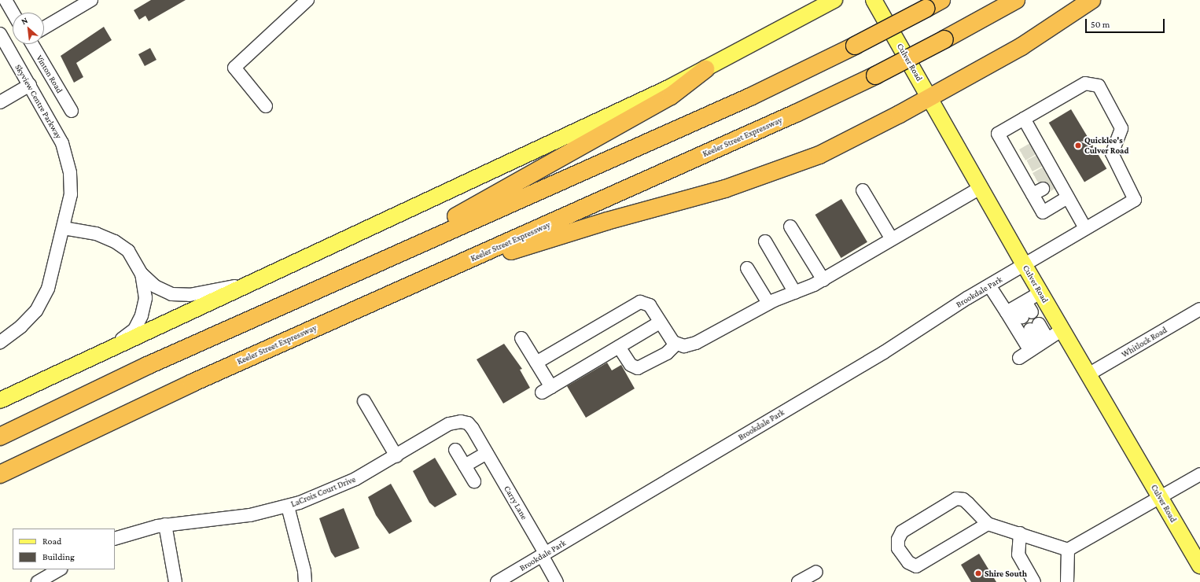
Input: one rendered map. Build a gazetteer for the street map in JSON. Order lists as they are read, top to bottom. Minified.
{"streets":{"highway":["Keeler Street Expressway"],"main road":["Culver Road"],"street":["Vinton Road","Skyview Centre Parkway","Brookdale Park","Whitlock Road","LaCroix Court Drive","Carry Lane"]},"crossings":[["Culver Road","Brookdale Park"],["Culver Road","Whitlock Road"],["Brookdale Park","Carry Lane"],["LaCroix Court Drive","Carry Lane"]],"places":["Quicklee's Culver Road","Shire South"],"legend":["Road","Building"],"scale_bar":"50 m","north":"top left"}
